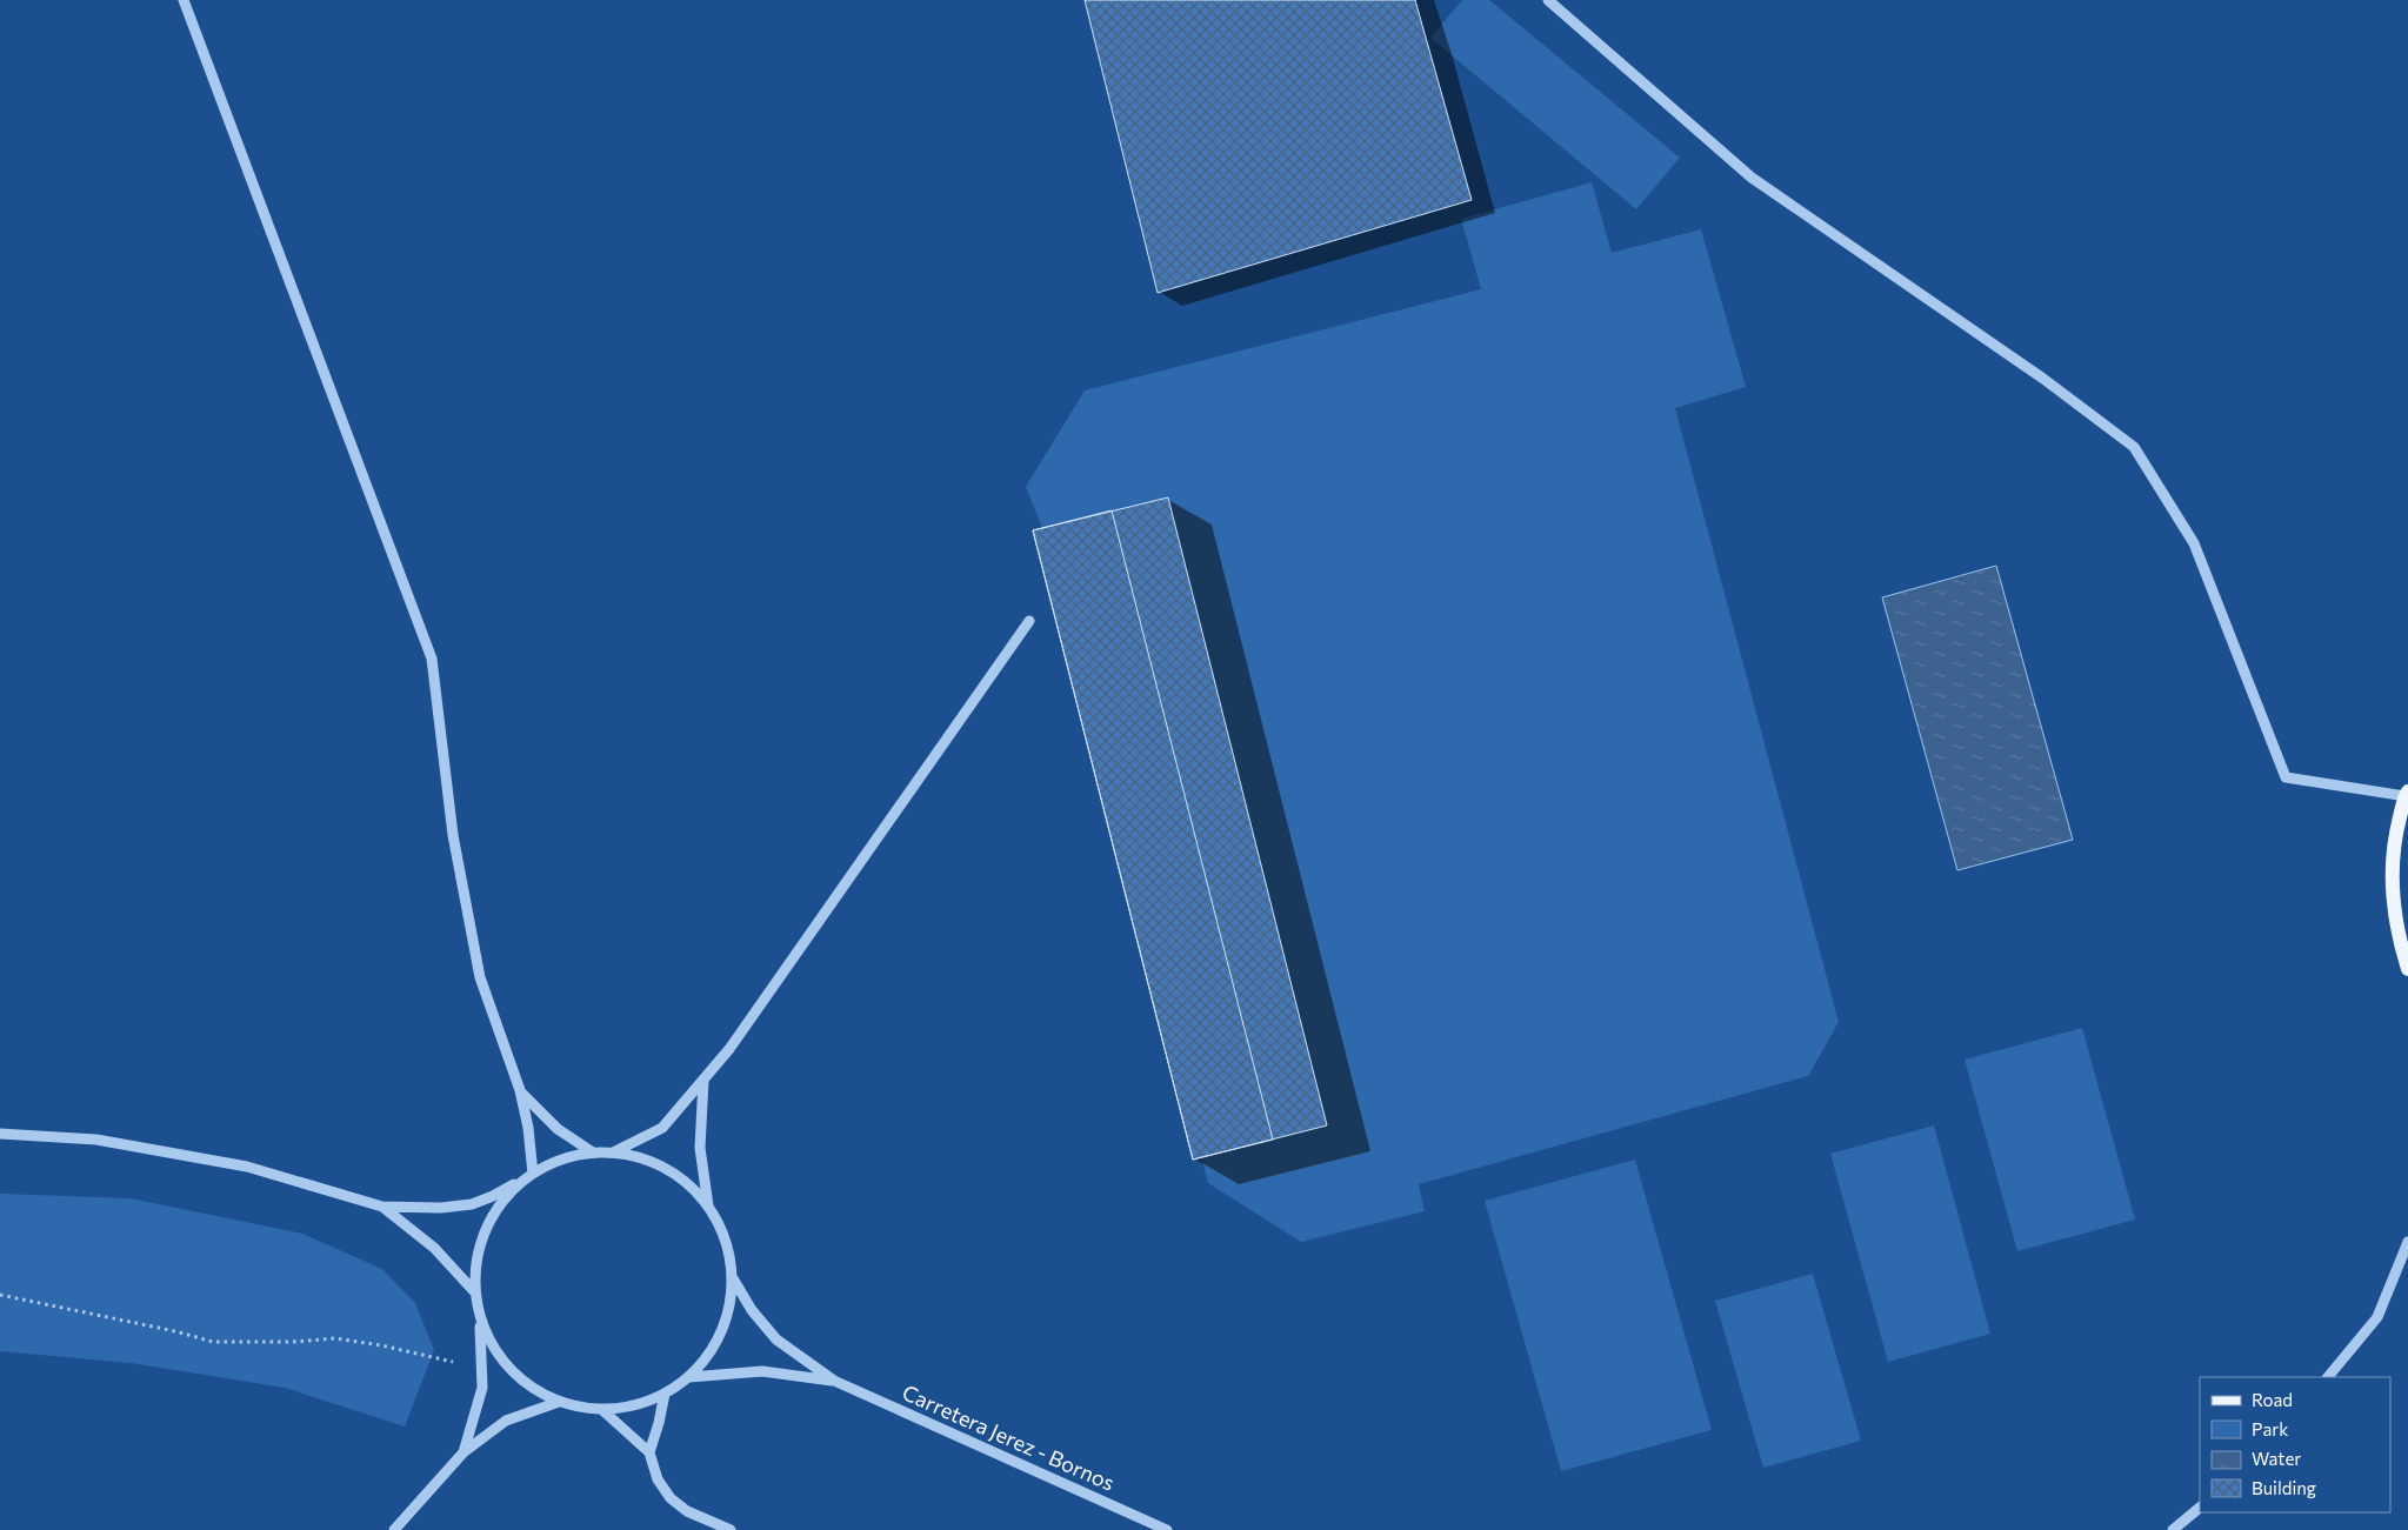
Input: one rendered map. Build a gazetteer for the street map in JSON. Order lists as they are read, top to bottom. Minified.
{"streets":{"street":["Carretera Jerez - Bornos"]},"legend":["Road","Park","Water","Building"]}
